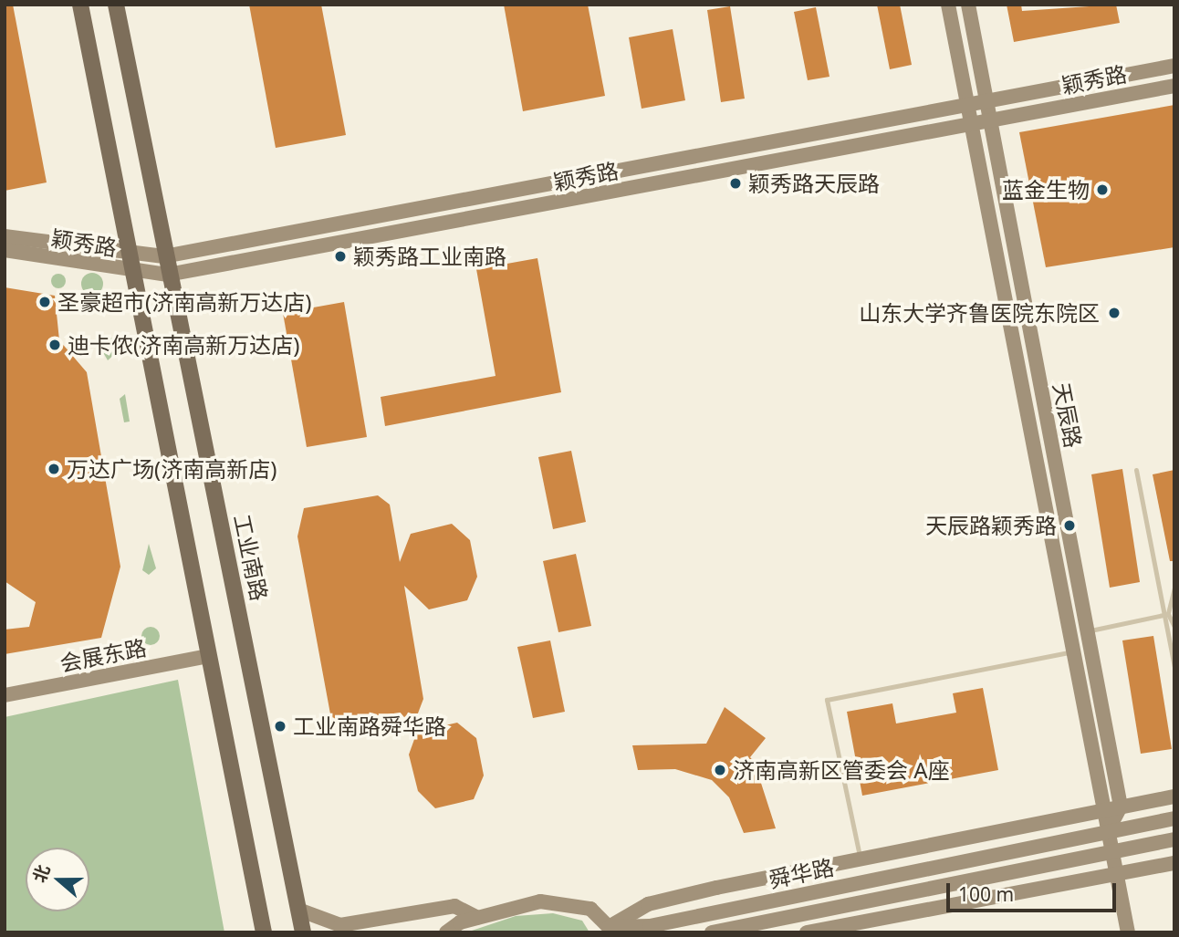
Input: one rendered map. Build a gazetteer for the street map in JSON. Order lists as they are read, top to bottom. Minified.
{"streets":{"main road":["颖秀路","天辰路","工业南路","会展东路","舜华路"]},"crossings":[["颖秀路","天辰路"],["颖秀路","工业南路"],["天辰路","舜华路"]],"places":["颖秀路天辰路","蓝金生物","颖秀路工业南路","圣豪超市(济南高新万达店)","山东大学齐鲁医院东院区","迪卡侬(济南高新万达店)","万达广场(济南高新店)","天辰路颖秀路","工业南路舜华路","济南高新区管委会 A座"],"scale_bar":"100 m","north":"left"}
